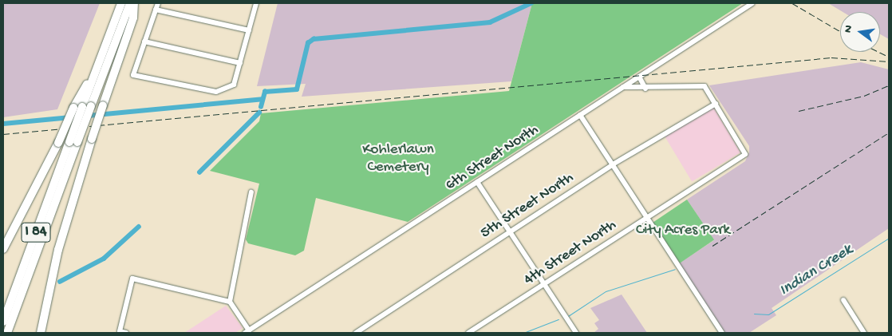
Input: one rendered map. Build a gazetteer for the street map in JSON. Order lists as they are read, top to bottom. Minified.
{"streets":{"highway":["I 84"],"street":["6th Street North","5th Street North","4th Street North"]},"crossings":[["5th Street North","4th Street North"]],"water":["Indian Creek"],"parks":["Kohlerlawn Cemetery","City Acres Park"],"north":"left"}
